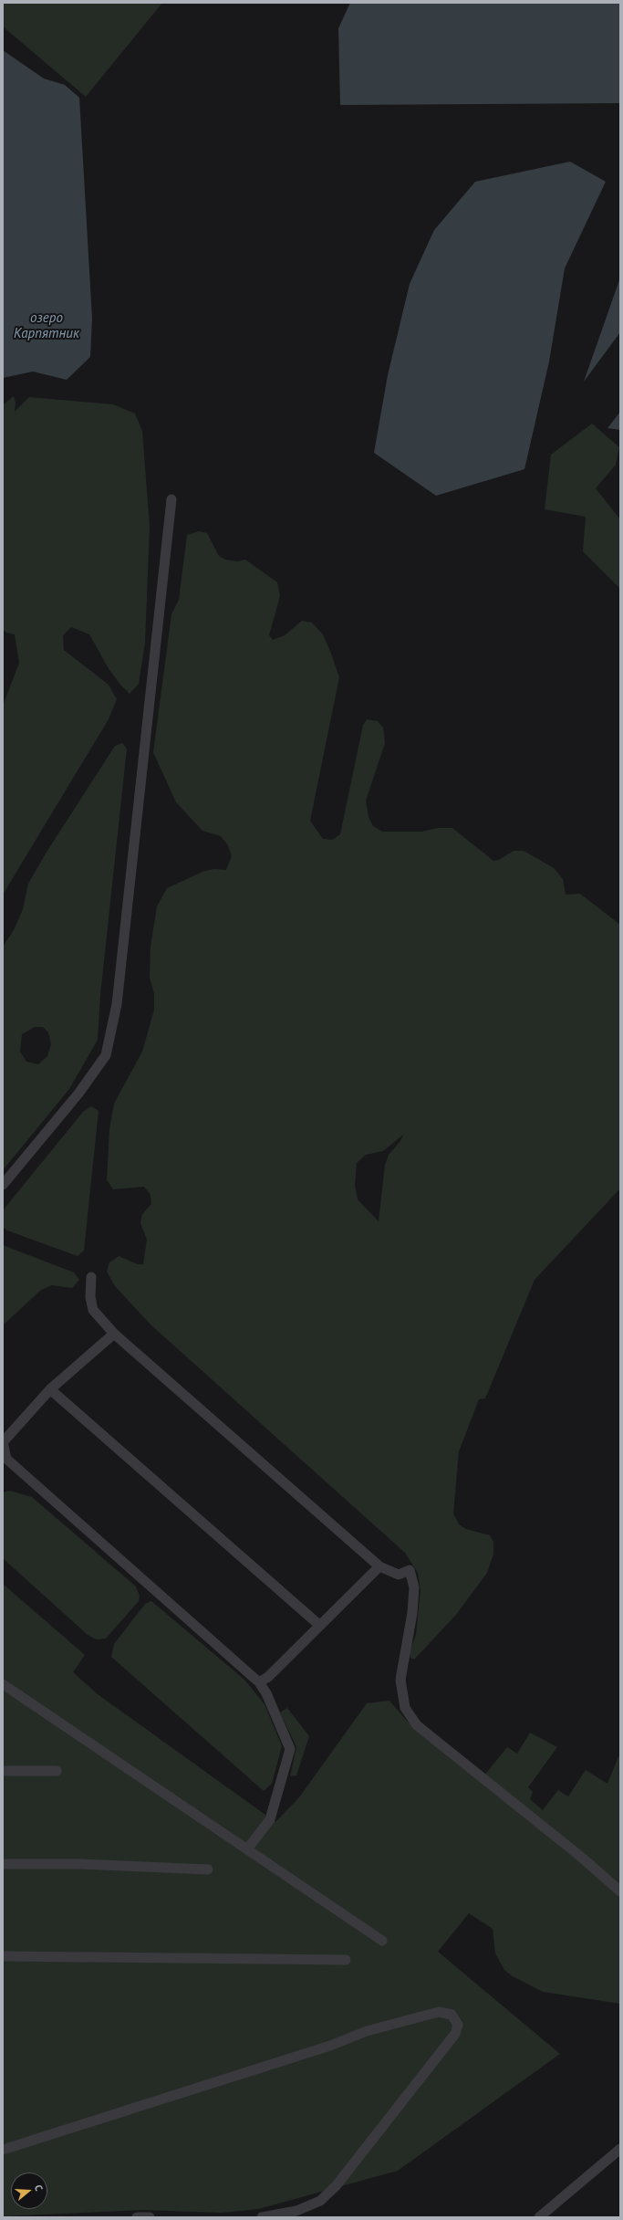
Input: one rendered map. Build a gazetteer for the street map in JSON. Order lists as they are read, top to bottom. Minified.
{"water":["озеро Карпятник"],"north":"right"}
